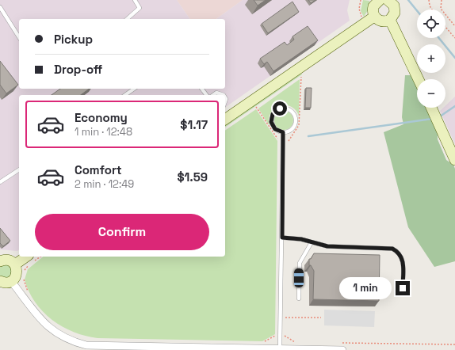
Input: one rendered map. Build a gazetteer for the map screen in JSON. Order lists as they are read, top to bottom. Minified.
{"page":{"map_buttons":["+","−"],"banner":["Pickup","Drop-off"],"list":[{"name":"Economy","note":"1 min · 12:48","value":"$1.17"},{"name":"Comfort","note":"2 min · 12:49","value":"$1.59"}],"buttons":"Confirm","bubble":"1 min"}}
